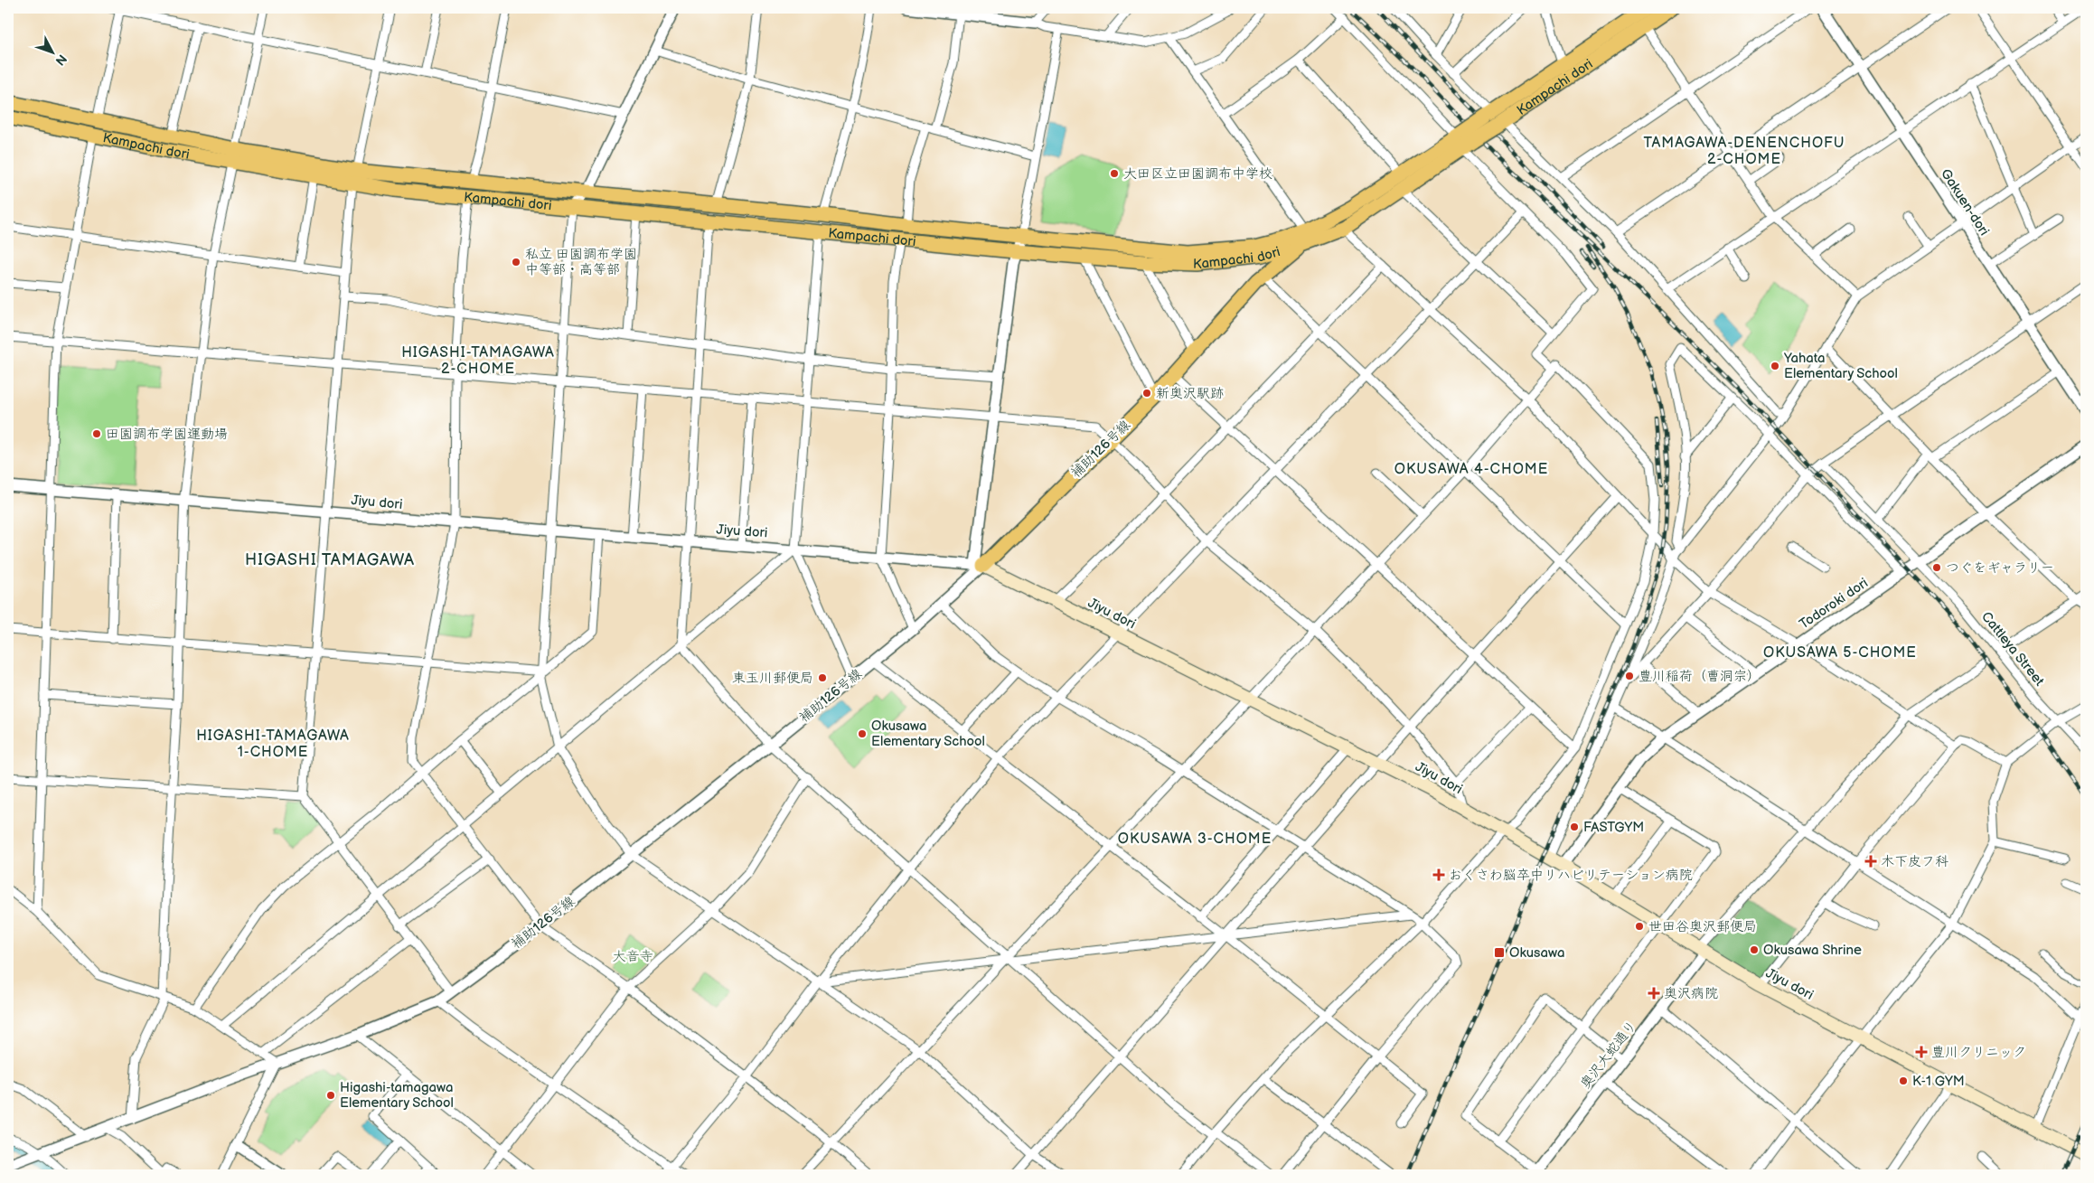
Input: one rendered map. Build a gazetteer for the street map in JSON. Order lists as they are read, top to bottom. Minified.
{"streets":{"main road":["Kampachi dori","補助126号線","Jiyu dori"],"street":["Gakuen-dori","Todoroki dori","Cattleya Street","奥沢大蛇通り"]},"crossings":[["Kampachi dori","補助126号線"],["補助126号線","Jiyu dori"],["Jiyu dori","Todoroki dori"],["Jiyu dori","奥沢大蛇通り"],["Todoroki dori","Cattleya Street"]],"districts":["TAMAGAWA-DENENCHOFU 2-CHOME","HIGASHI-TAMAGAWA 2-CHOME","OKUSAWA 4-CHOME","HIGASHI TAMAGAWA","OKUSAWA 5-CHOME","HIGASHI-TAMAGAWA 1-CHOME","OKUSAWA 3-CHOME"],"parks":["大音寺"],"places":{"other":["大田区立田園調布中学校","私立 田園調布学園 中等部・高等部","Yahata Elementary School","新奥沢駅跡","田園調布学園運動場","つぐをギャラリー","豊川稲荷（曹洞宗）","東玉川郵便局","Okusawa Elementary School","FASTGYM","世田谷奥沢郵便局","Okusawa Shrine","K-1 GYM","Higashi-tamagawa Elementary School"],"health":["木下皮フ科","おくさわ脳卒中リハビリテーション病院","奥沢病院","豊川クリニック"],"transit":["Okusawa"]},"north":"bottom right"}
